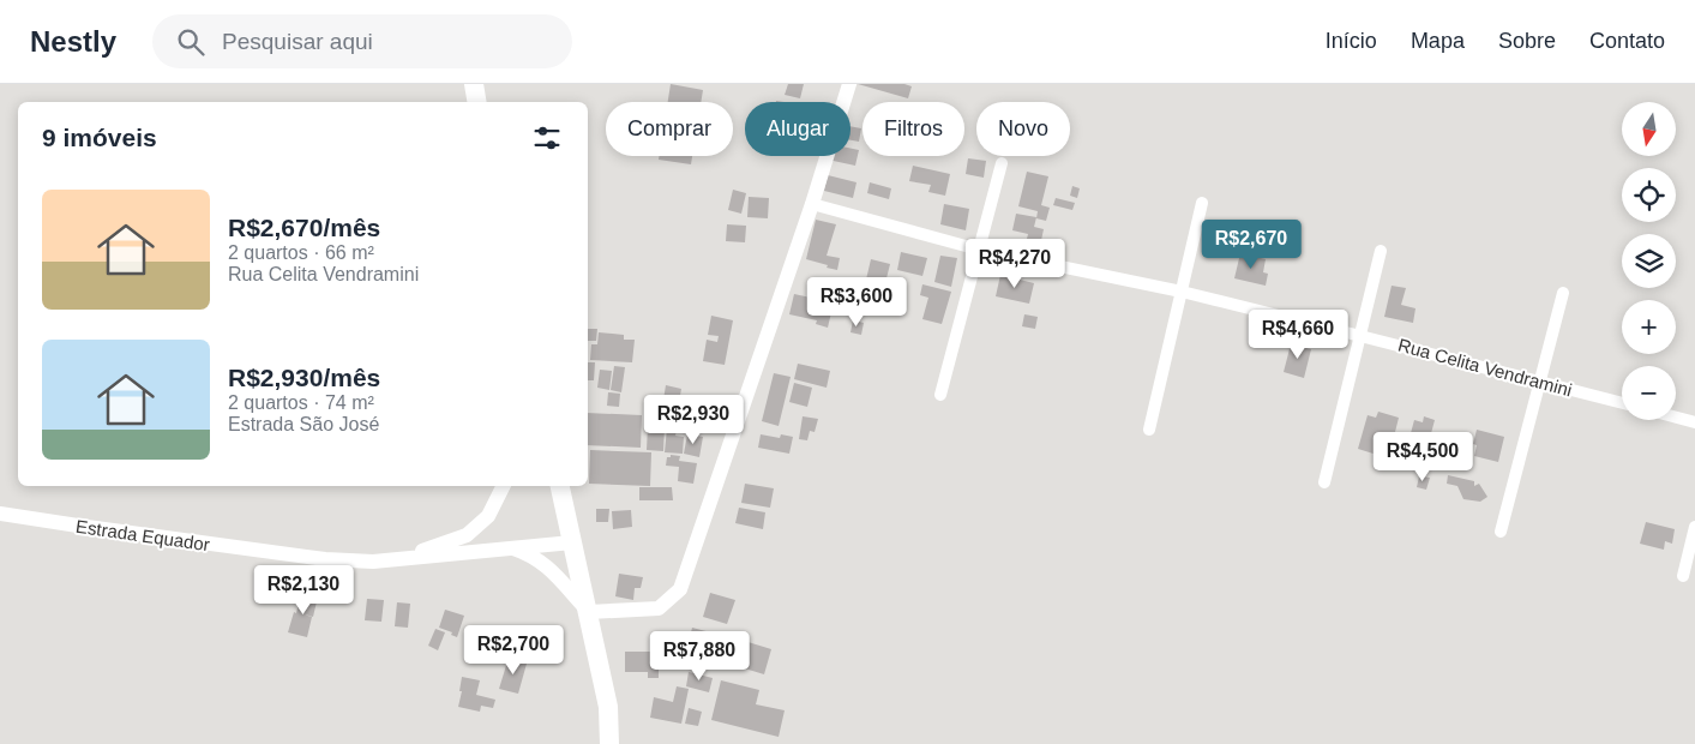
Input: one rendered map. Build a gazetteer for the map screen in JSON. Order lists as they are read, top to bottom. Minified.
{"streets":{"street":["Rua Celita Vendramini","Estrada Equador"]},"north":"bottom","page":{"header":"Nestly","search":"Pesquisar aqui","nav":["Início","Mapa","Sobre","Contato"],"map_buttons":["+","−"],"chip":["Comprar","Alugar","Filtros","Novo"],"heading":"9 imóveis","list":[{"name":"R$2,670/mês","note":"2 quartos · 66 m² · Rua Celita Vendramini"},{"name":"R$2,930/mês","note":"2 quartos · 74 m² · Estrada São José"}],"price":["R$2,670","R$4,270","R$3,600","R$4,660","R$2,930","R$4,500","R$2,130","R$2,700","R$7,880"]}}
